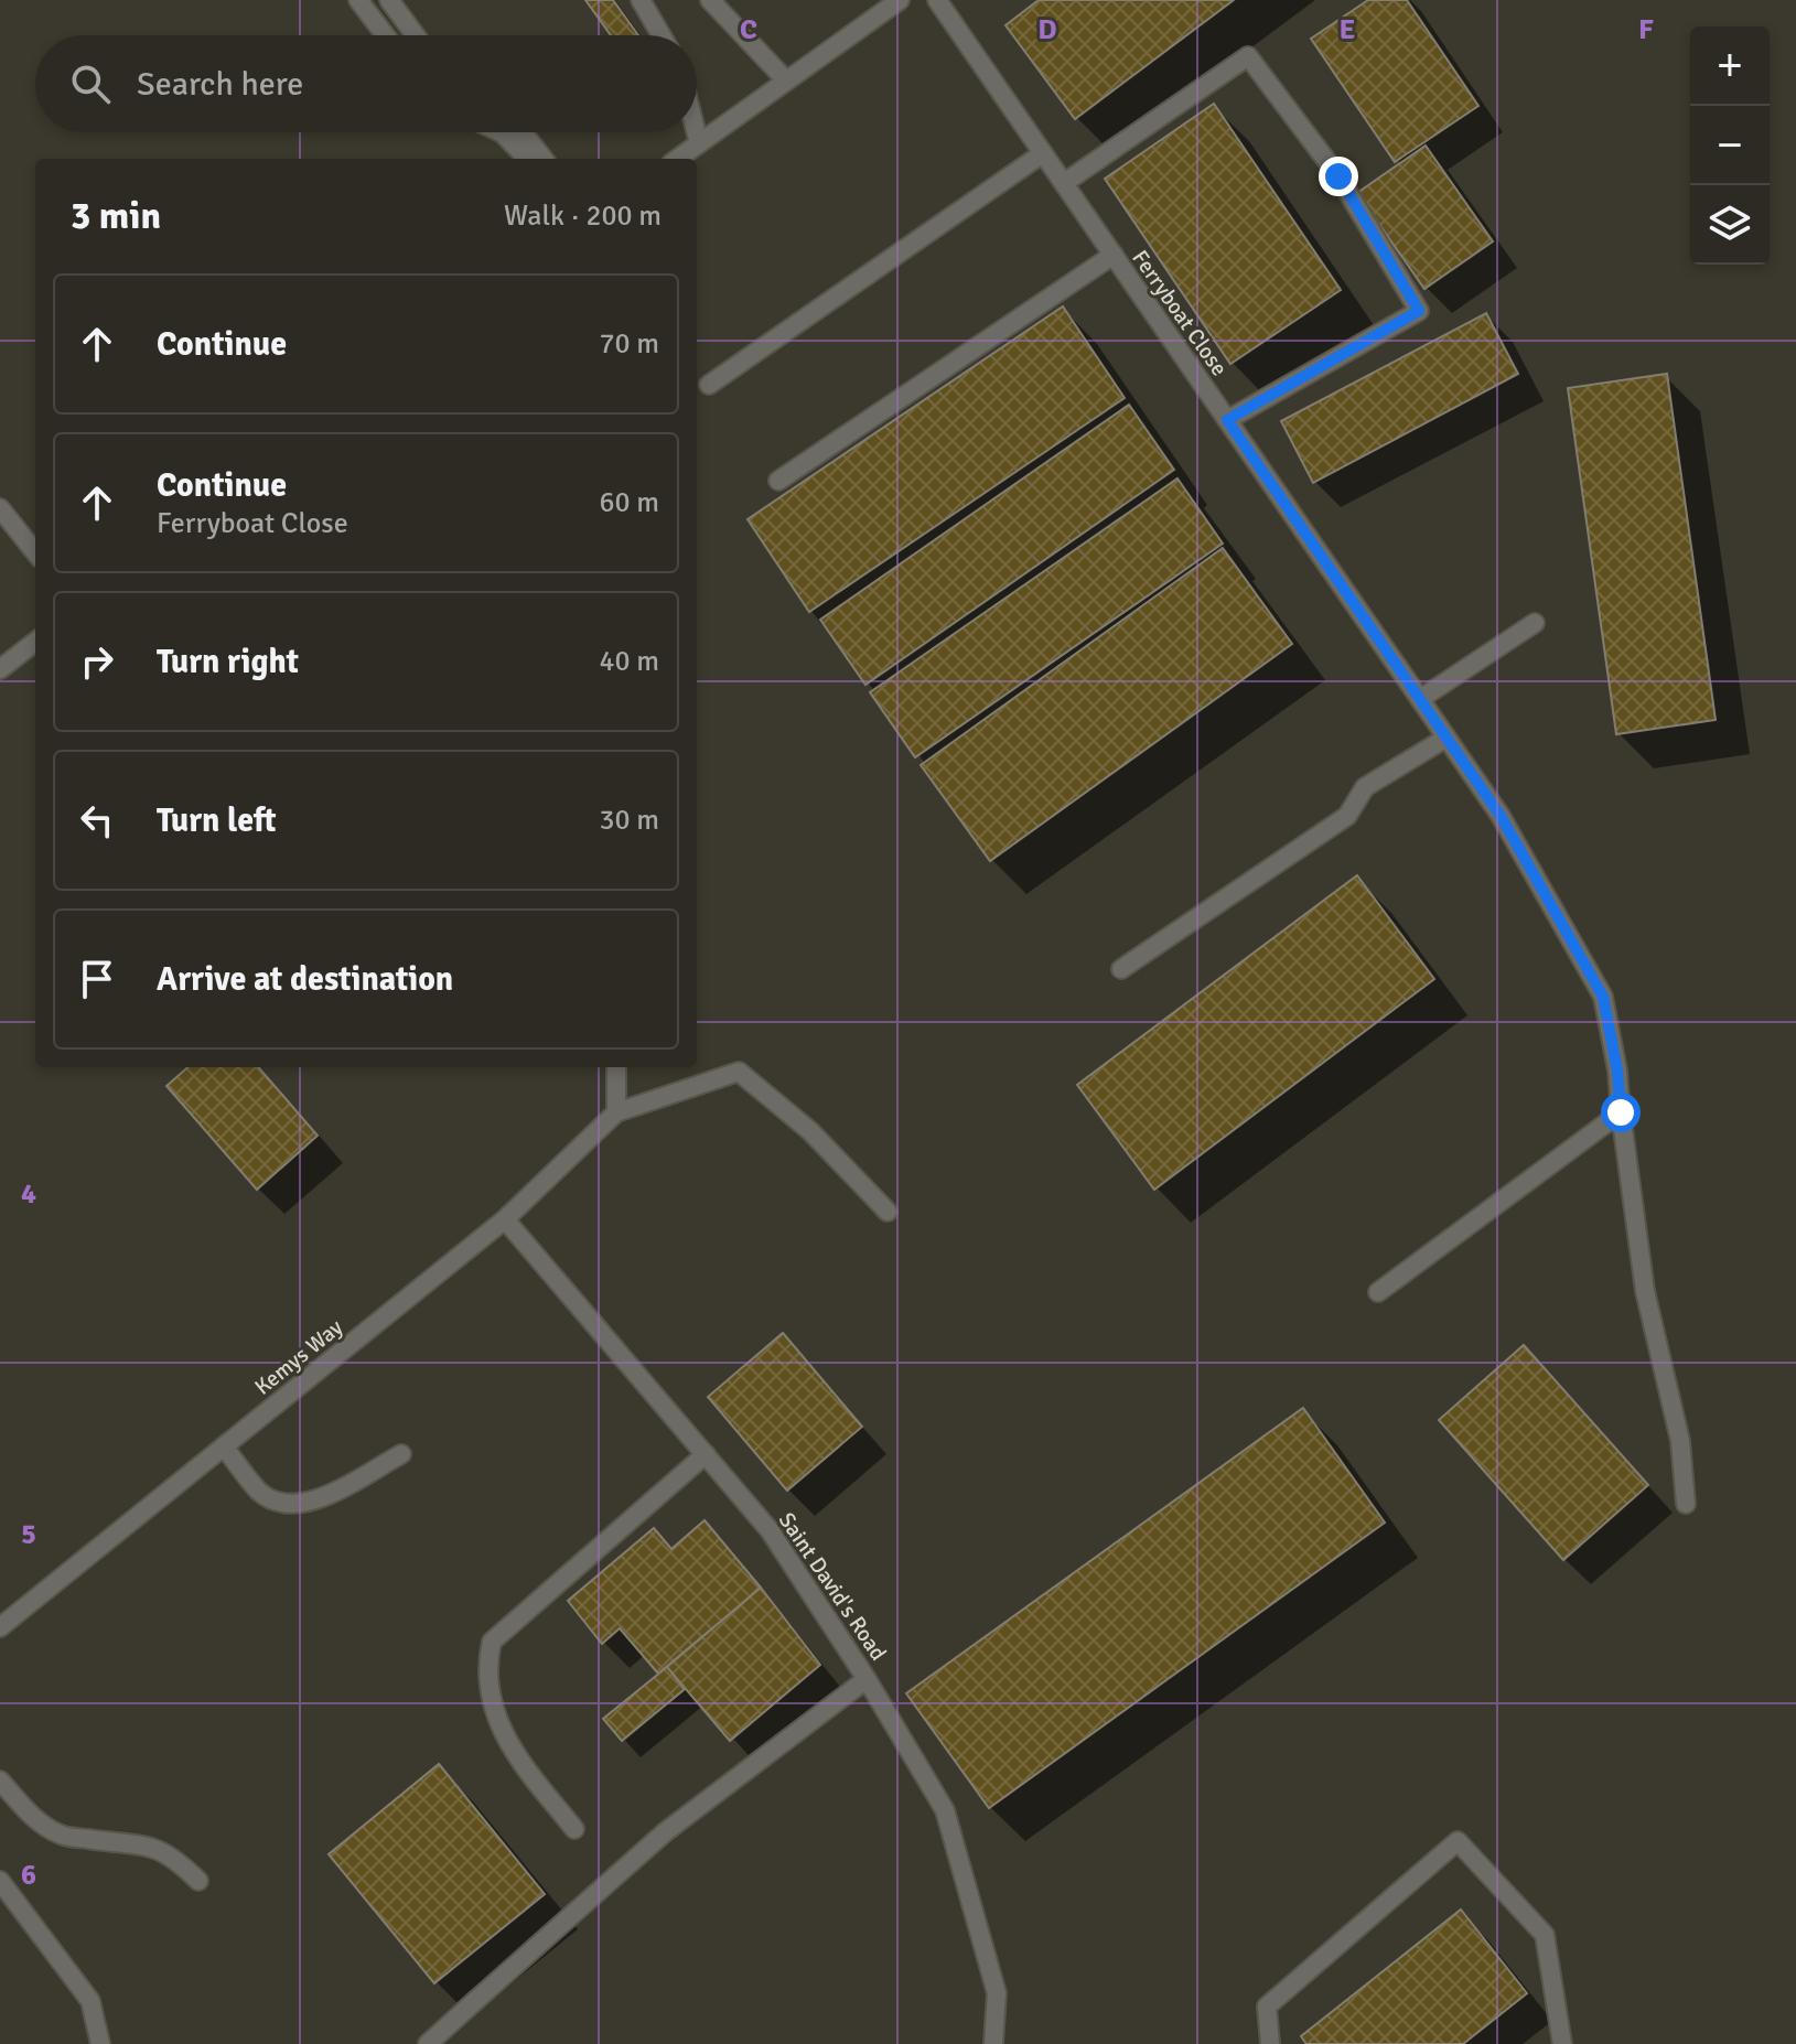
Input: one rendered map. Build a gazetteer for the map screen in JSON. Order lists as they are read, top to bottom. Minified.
{"streets":{"street":["Ferryboat Close","Kemys Way","Saint David's Road"]},"crossings":[["Kemys Way","Saint David's Road"]],"page":{"map_buttons":["+","−"],"search":"Search here","heading":["3 min","Walk · 200 m"],"list":[["Continue","70 m"],["Continue","Ferryboat Close","60 m"],["Turn right","40 m"],["Turn left","30 m"],"Arrive at destination"]},"grid":{"columns":["C","D","E","F"],"rows":["4","5","6"]}}
